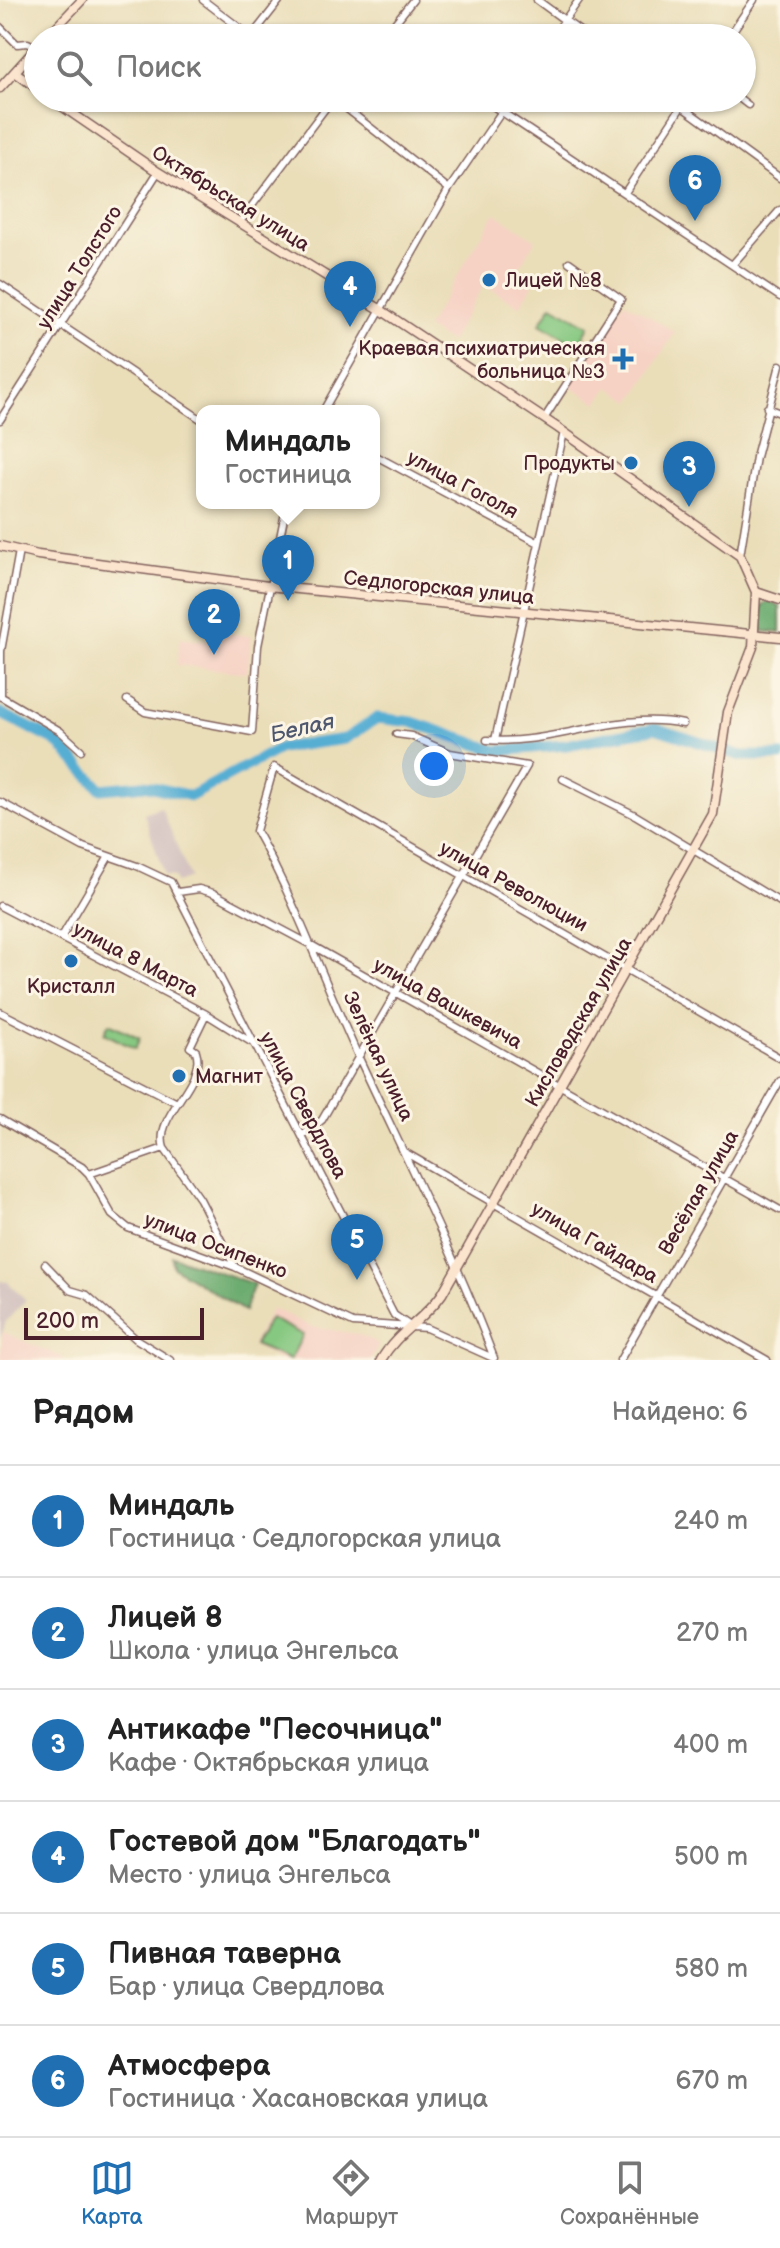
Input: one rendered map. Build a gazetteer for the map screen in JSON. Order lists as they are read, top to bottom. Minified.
{"streets":{"main road":["Октябрьская улица","Седлогорская улица","Кисловодская улица"],"street":["улица Толстого","улица Гоголя","улица Революции","улица 8 Марта","улица Вашкевича","Зелёная улица","улица Свердлова","Весёлая улица","улица Гайдара","улица Осипенко"]},"crossings":[["Октябрьская улица","улица Толстого"],["Седлогорская улица","Кисловодская улица"],["улица Революции","Кисловодская улица"],["улица Революции","Зелёная улица"],["улица 8 Марта","улица Свердлова"],["улица Вашкевича","Кисловодская улица"],["улица Вашкевича","Зелёная улица"],["улица Вашкевича","улица Свердлова"],["улица Вашкевича","Весёлая улица"],["Кисловодская улица","Зелёная улица"],["Кисловодская улица","улица Свердлова"],["Кисловодская улица","улица Гайдара"],["Кисловодская улица","улица Осипенко"],["Зелёная улица","улица Гайдара"],["Зелёная улица","улица Осипенко"],["улица Свердлова","улица Осипенко"],["Весёлая улица","улица Гайдара"]],"water":["Белая"],"places":{"other":["Лицей №8","Продукты","Кристалл","Магнит"],"health":["Краевая психиатрическая больница №3"]},"scale_bar":"200 m","page":{"search":"Поиск","pins":["6","4","3","1","2","5"],"popup":["Миндаль","Гостиница"],"scale":"200 m","heading":["Рядом","Найдено: 6"],"list":[{"mark":"1","name":"Миндаль","note":"Гостиница · Седлогорская улица","value":"240 m"},{"mark":"2","name":"Лицей 8","note":"Школа · улица Энгельса","value":"270 m"},{"mark":"3","name":"Антикафе \"Песочница\"","note":"Кафе · Октябрьская улица","value":"400 m"},{"mark":"4","name":"Гостевой дом \"Благодать\"","note":"Место · улица Энгельса","value":"500 m"},{"mark":"5","name":"Пивная таверна","note":"Бар · улица Свердлова","value":"580 m"},{"mark":"6","name":"Атмосфера","note":"Гостиница · Хасановская улица","value":"670 m"}],"nav":["Карта","Маршрут","Сохранённые"]}}
